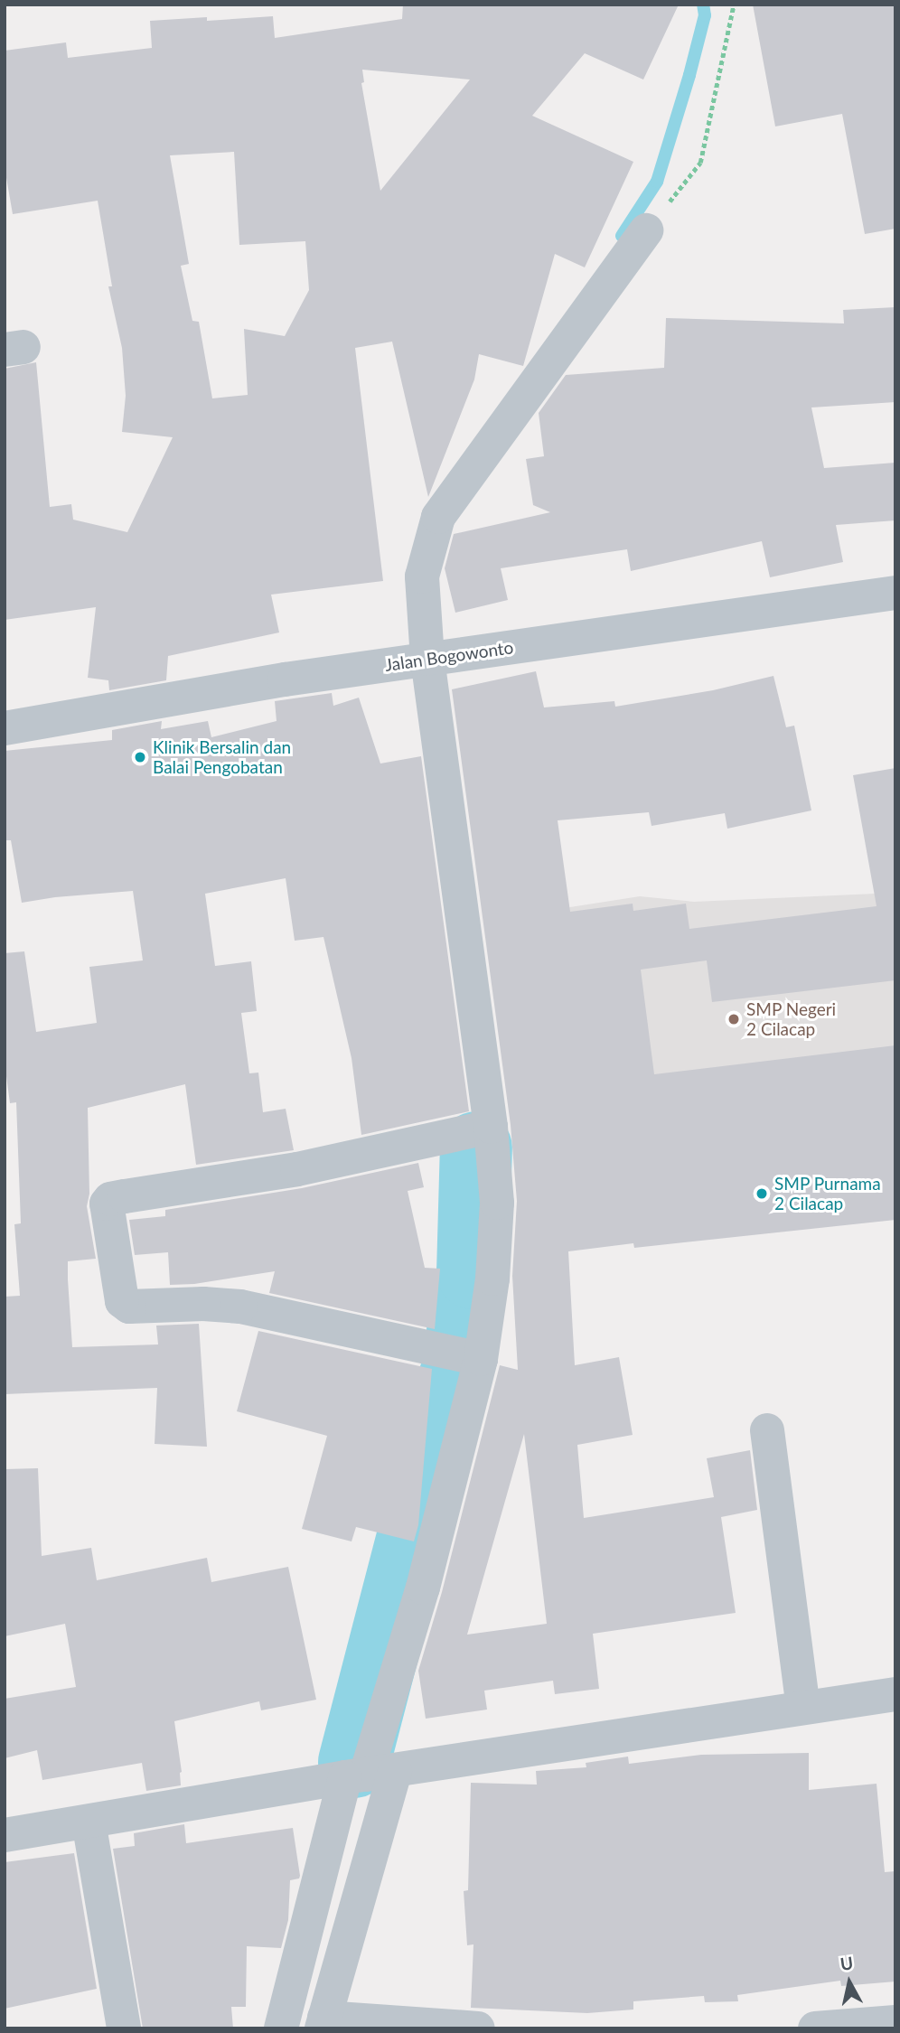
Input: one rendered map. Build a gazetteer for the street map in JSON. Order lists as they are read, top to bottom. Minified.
{"streets":{"street":["Jalan Bogowonto"]},"places":["Klinik Bersalin dan Balai Pengobatan","SMP Negeri 2 Cilacap","SMP Purnama 2 Cilacap"],"north":"top"}
